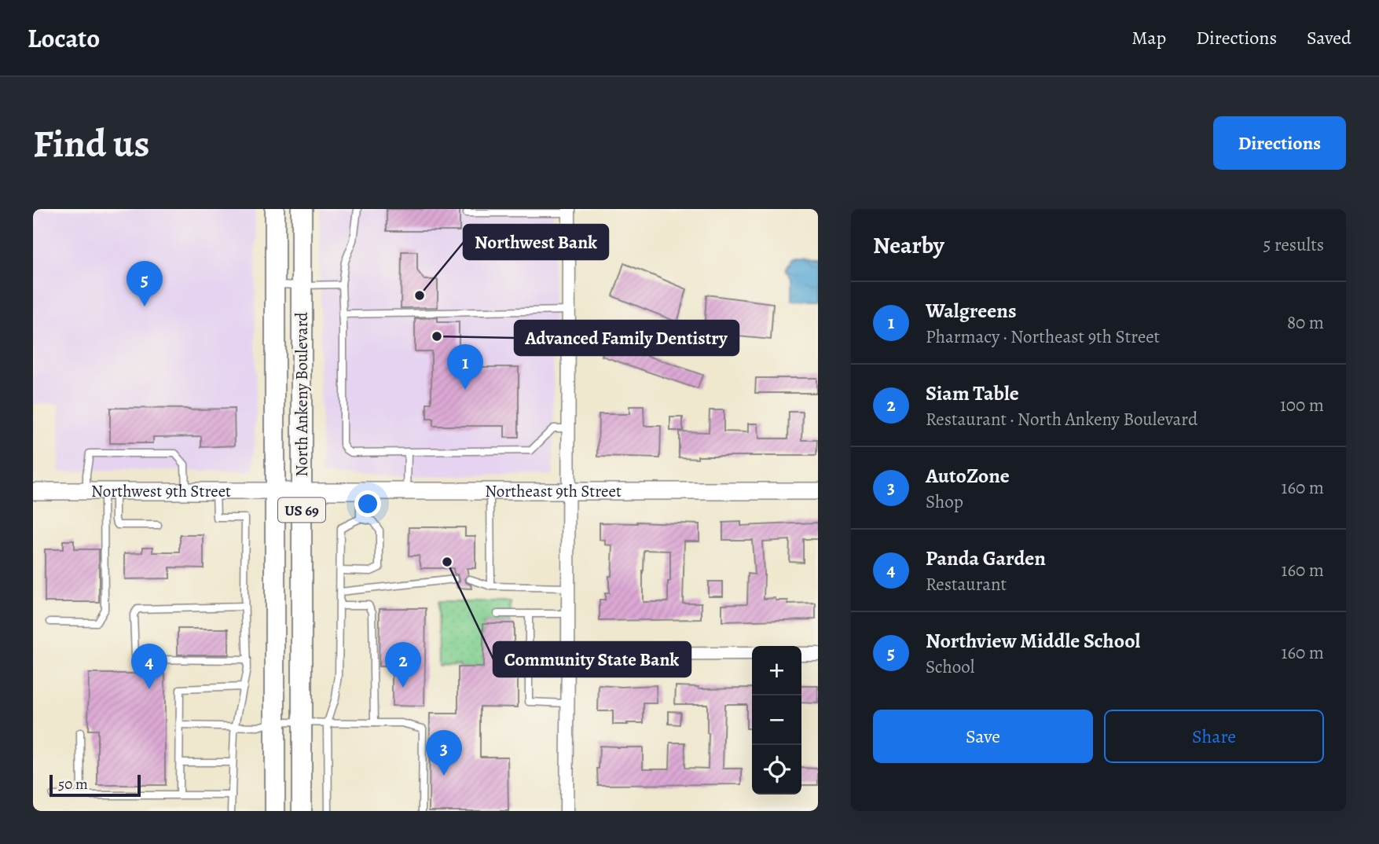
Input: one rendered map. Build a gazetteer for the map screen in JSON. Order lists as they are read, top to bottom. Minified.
{"streets":{"main road":["North Ankeny Boulevard","US 69"],"street":["Northwest 9th Street","Northeast 9th Street"]},"crossings":[["North Ankeny Boulevard","Northwest 9th Street"],["North Ankeny Boulevard","Northeast 9th Street"],["Northwest 9th Street","Northeast 9th Street"]],"places":["Northwest Bank","Advanced Family Dentistry","Community State Bank"],"scale_bar":"50 m","page":{"header":"Locato","nav":["Map","Directions","Saved"],"buttons":["Directions",["Save","Share"]],"title":"Find us","heading":["Nearby","5 results"],"pins":["5","1","2","4","3"],"list":[{"mark":"1","name":"Walgreens","note":"Pharmacy · Northeast 9th Street","value":"80 m"},{"mark":"2","name":"Siam Table","note":"Restaurant · North Ankeny Boulevard","value":"100 m"},{"mark":"3","name":"AutoZone","note":"Shop","value":"160 m"},{"mark":"4","name":"Panda Garden","note":"Restaurant","value":"160 m"},{"mark":"5","name":"Northview Middle School","note":"School","value":"160 m"}],"map_buttons":["+","−"],"scale":"50 m"}}
